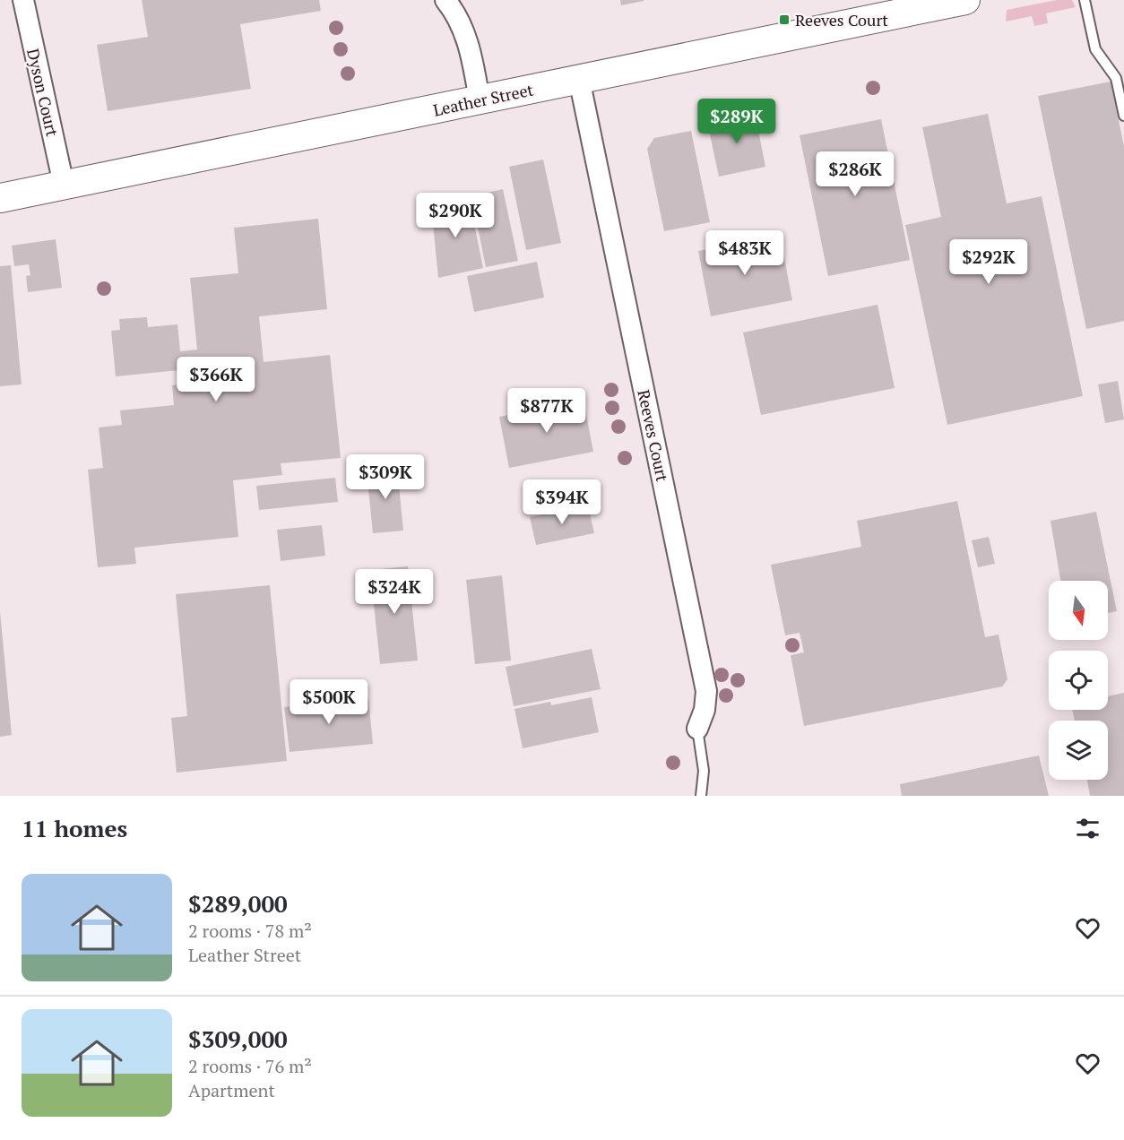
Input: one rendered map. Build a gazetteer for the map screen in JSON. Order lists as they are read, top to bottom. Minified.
{"streets":{"street":["Dyson Court","Leather Street","Reeves Court"]},"crossings":[["Dyson Court","Leather Street"],["Leather Street","Reeves Court"]],"places":{"transit":["Reeves Court"]},"north":"bottom","page":{"price":["$289K","$286K","$290K","$483K","$292K","$366K","$877K","$309K","$394K","$324K","$500K"],"heading":"11 homes","list":[{"name":"$289,000","note":"2 rooms · 78 m² · Leather Street"},{"name":"$309,000","note":"2 rooms · 76 m² · Apartment"}]}}
